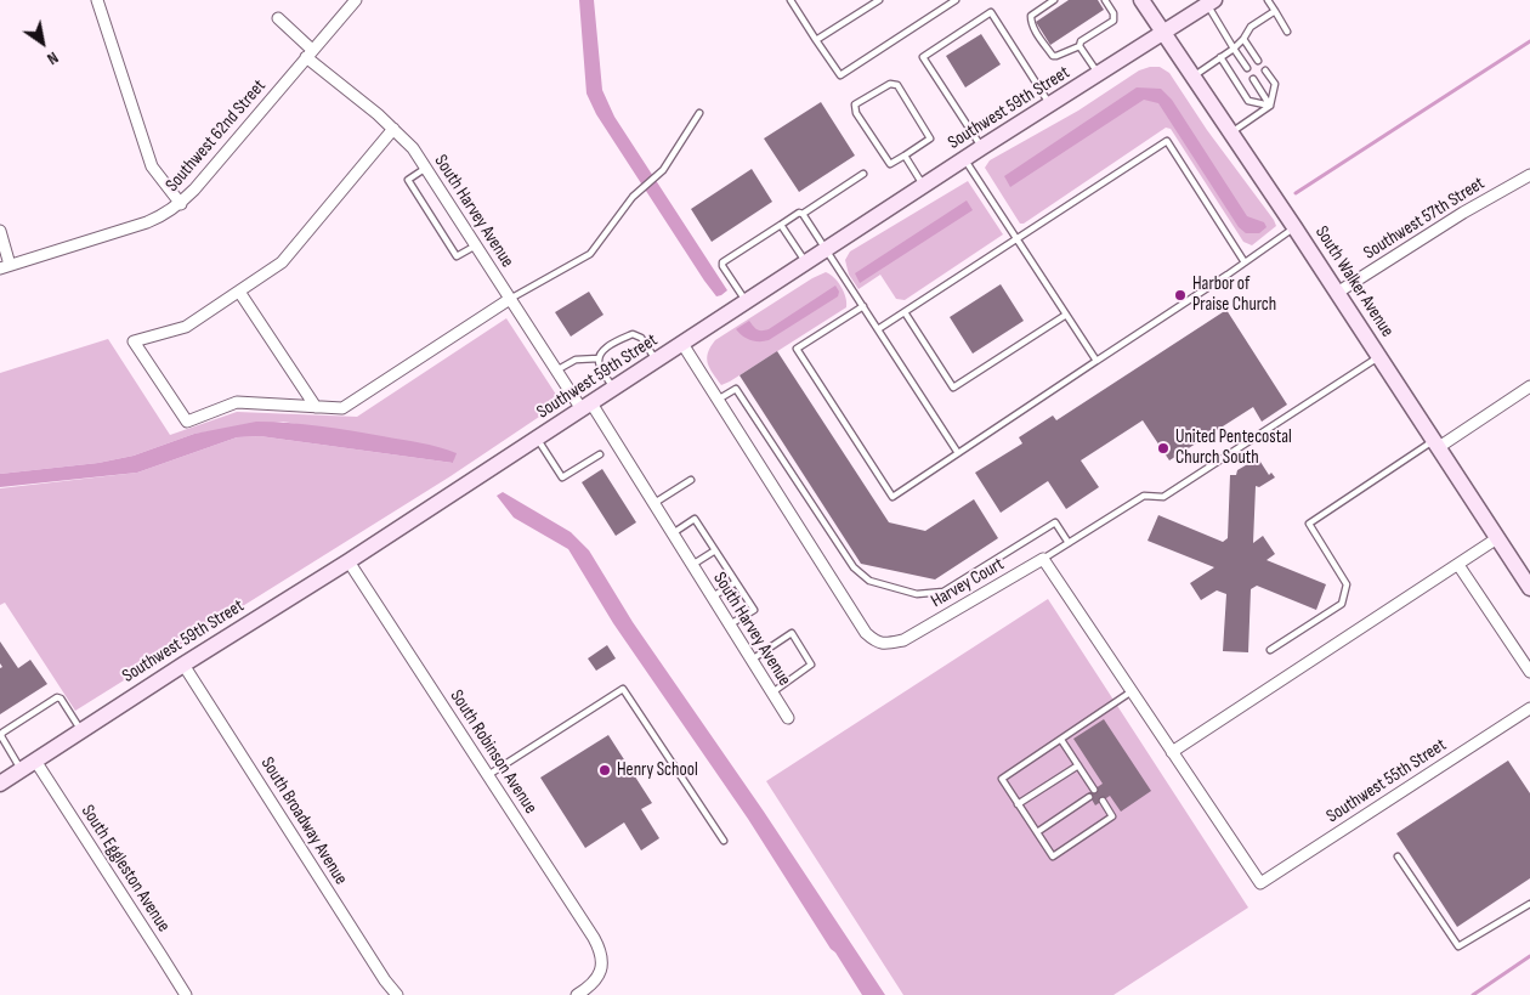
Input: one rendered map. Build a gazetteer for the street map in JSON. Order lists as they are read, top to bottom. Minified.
{"streets":{"main road":["Southwest 59th Street","South Walker Avenue"],"street":["Southwest 62nd Street","South Harvey Avenue","Southwest 57th Street","Harvey Court","South Robinson Avenue","Southwest 55th Street","South Broadway Avenue","South Eggleston Avenue"]},"crossings":[["Southwest 59th Street","South Harvey Avenue"],["Southwest 59th Street","South Walker Avenue"],["Southwest 59th Street","Harvey Court"],["Southwest 59th Street","South Robinson Avenue"],["Southwest 59th Street","South Broadway Avenue"],["Southwest 59th Street","South Eggleston Avenue"],["Southwest 62nd Street","South Harvey Avenue"],["Southwest 57th Street","South Walker Avenue"]],"places":["Harbor of Praise Church","United Pentecostal Church South","Henry School"],"north":"bottom right"}
